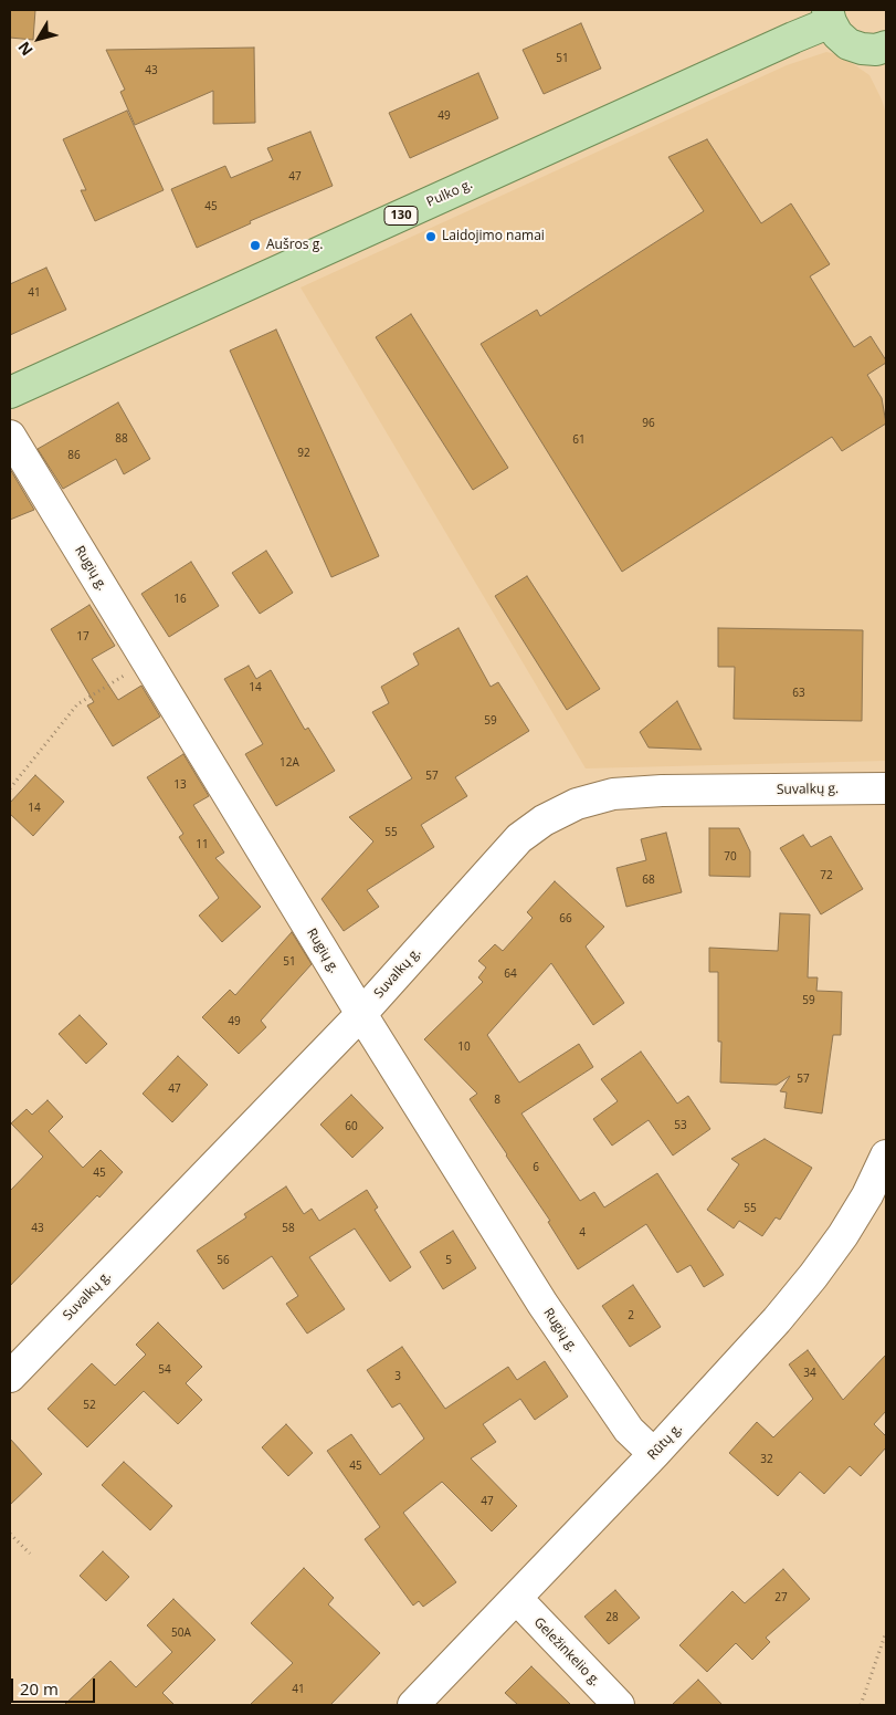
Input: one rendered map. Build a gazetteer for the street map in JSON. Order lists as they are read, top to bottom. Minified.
{"streets":{"main road":["Pulko g.","130"],"street":["Rugių g.","Suvalkų g.","Rūtų g.","Geležinkelio g."]},"crossings":[["Rugių g.","Suvalkų g."],["Rugių g.","Rūtų g."],["Rūtų g.","Geležinkelio g."]],"places":["Laidojimo namai","Aušros g."],"house_numbers":["51","43","49","47","45","41","96","88","61","92","86","16","17","14","63","59","12A","57","13","14","55","11","70","72","68","66","51","64","59","49","10","57","47","8","53","60","6","45","55","43","58","4","56","5","2","54","34","3","52","32","45","47","27","28","50A","41"],"scale_bar":"20 m","north":"bottom left"}
